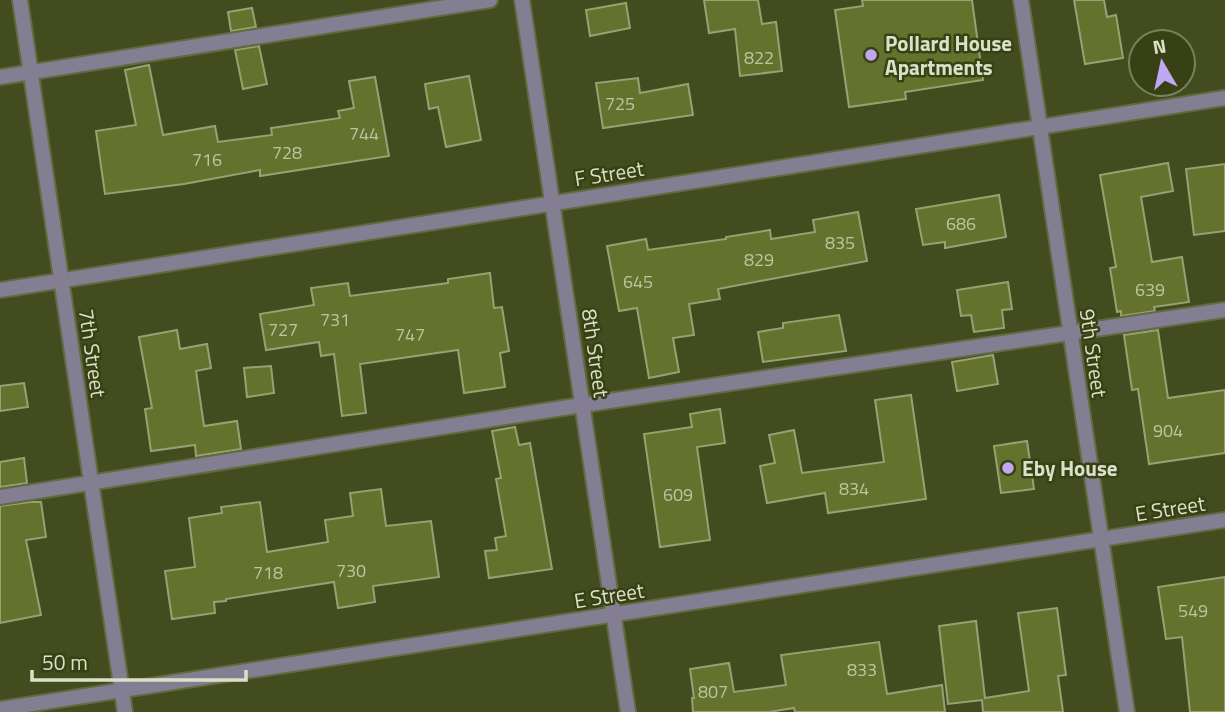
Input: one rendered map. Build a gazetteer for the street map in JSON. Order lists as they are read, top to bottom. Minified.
{"streets":{"street":["F Street","7th Street","8th Street","9th Street","E Street"]},"crossings":[["F Street","7th Street"],["F Street","8th Street"],["F Street","9th Street"],["7th Street","E Street"],["8th Street","E Street"],["9th Street","E Street"]],"places":["Pollard House Apartments","Eby House"],"house_numbers":["822","725","744","728","716","686","835","829","645","639","731","727","747","904","834","609","730","718","549","833","807"],"scale_bar":"50 m","north":"top"}
